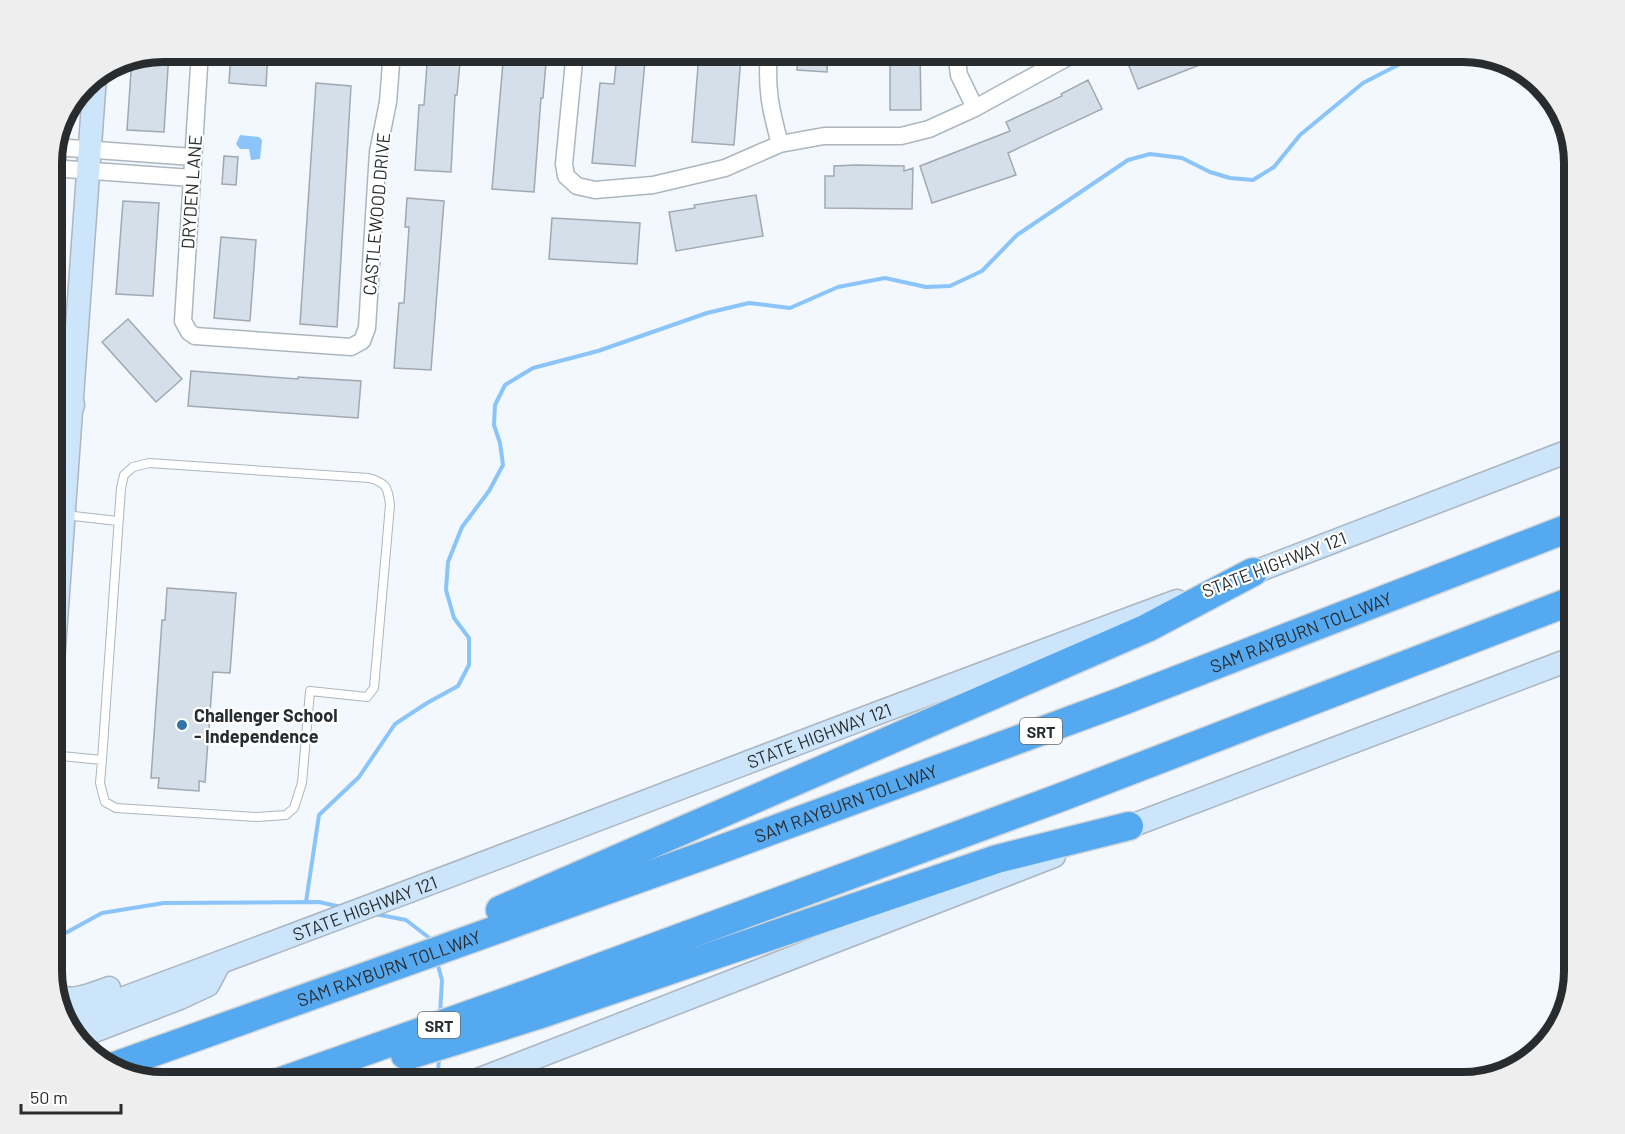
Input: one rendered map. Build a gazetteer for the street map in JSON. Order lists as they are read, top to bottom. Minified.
{"streets":{"highway":["SAM RAYBURN TOLLWAY","SRT"],"main road":["STATE HIGHWAY 121"],"street":["DRYDEN LANE","CASTLEWOOD DRIVE"]},"crossings":[["DRYDEN LANE","CASTLEWOOD DRIVE"]],"places":["Challenger School - Independence"],"scale_bar":"50 m"}
